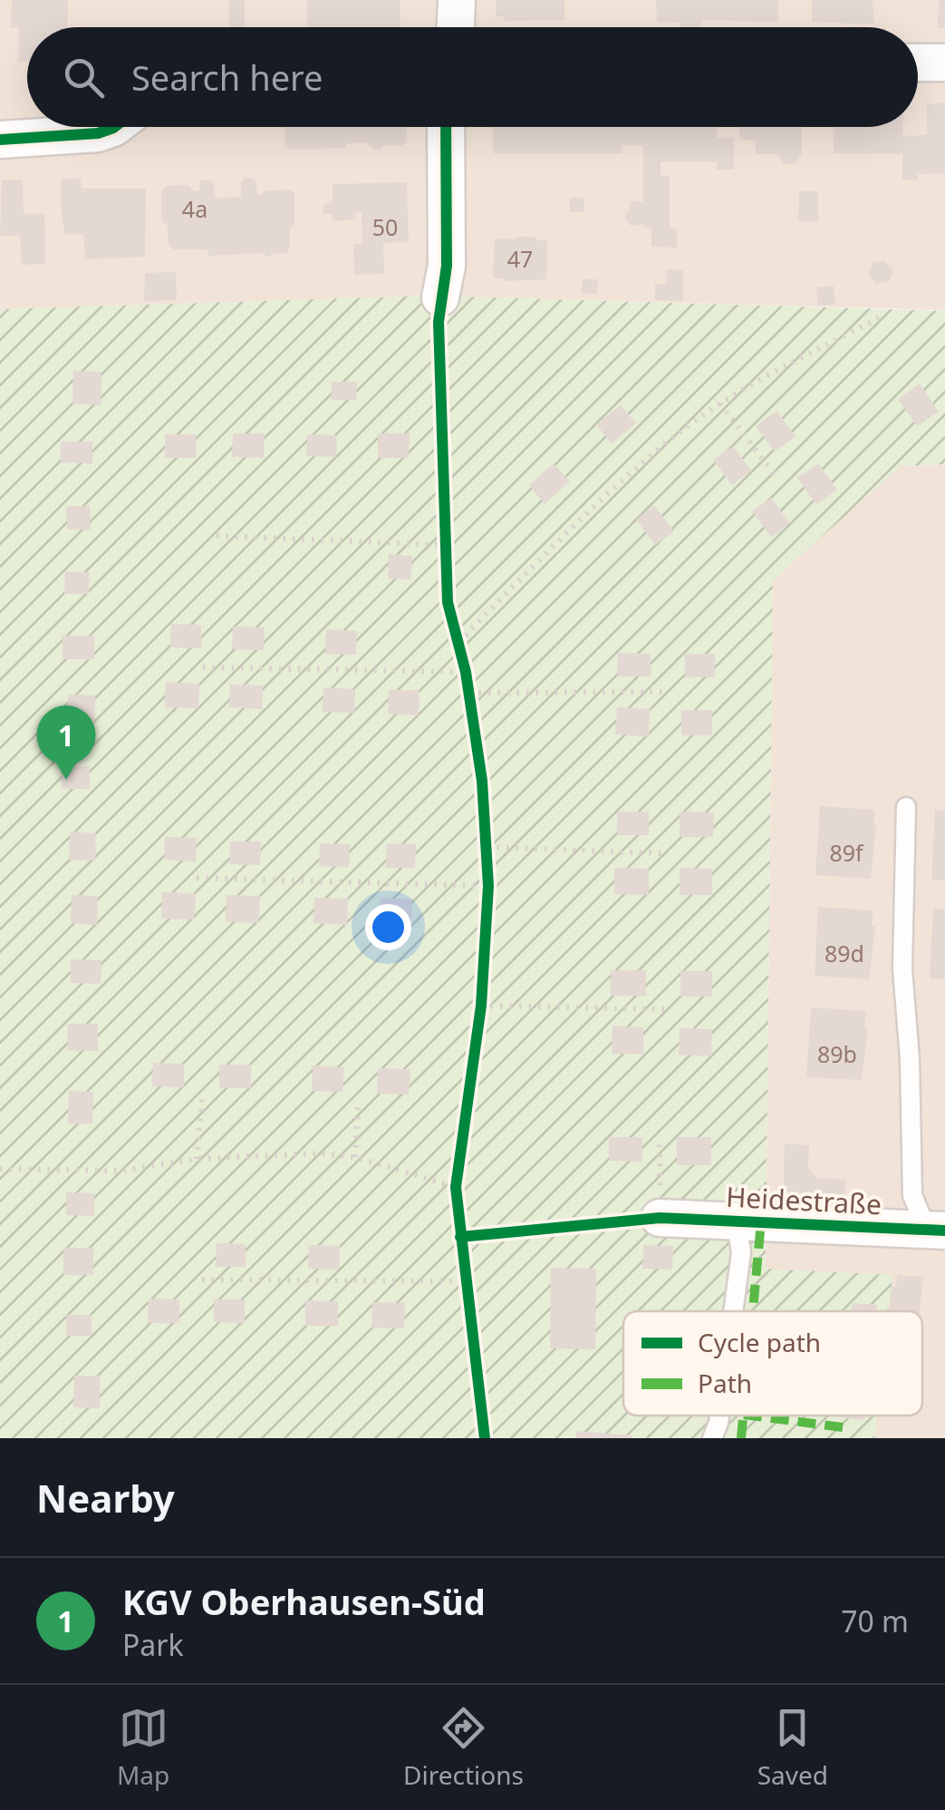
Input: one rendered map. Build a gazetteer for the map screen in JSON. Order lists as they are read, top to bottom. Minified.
{"streets":{"street":["Heidestraße"]},"house_numbers":["4a","50","47","89f","89d","89b"],"legend":["Cycle path","Path"],"page":{"search":"Search here","pins":"1","heading":"Nearby","list":[{"mark":"1","name":"KGV Oberhausen-Süd","note":"Park","value":"70 m"}],"nav":["Map","Directions","Saved"]}}
